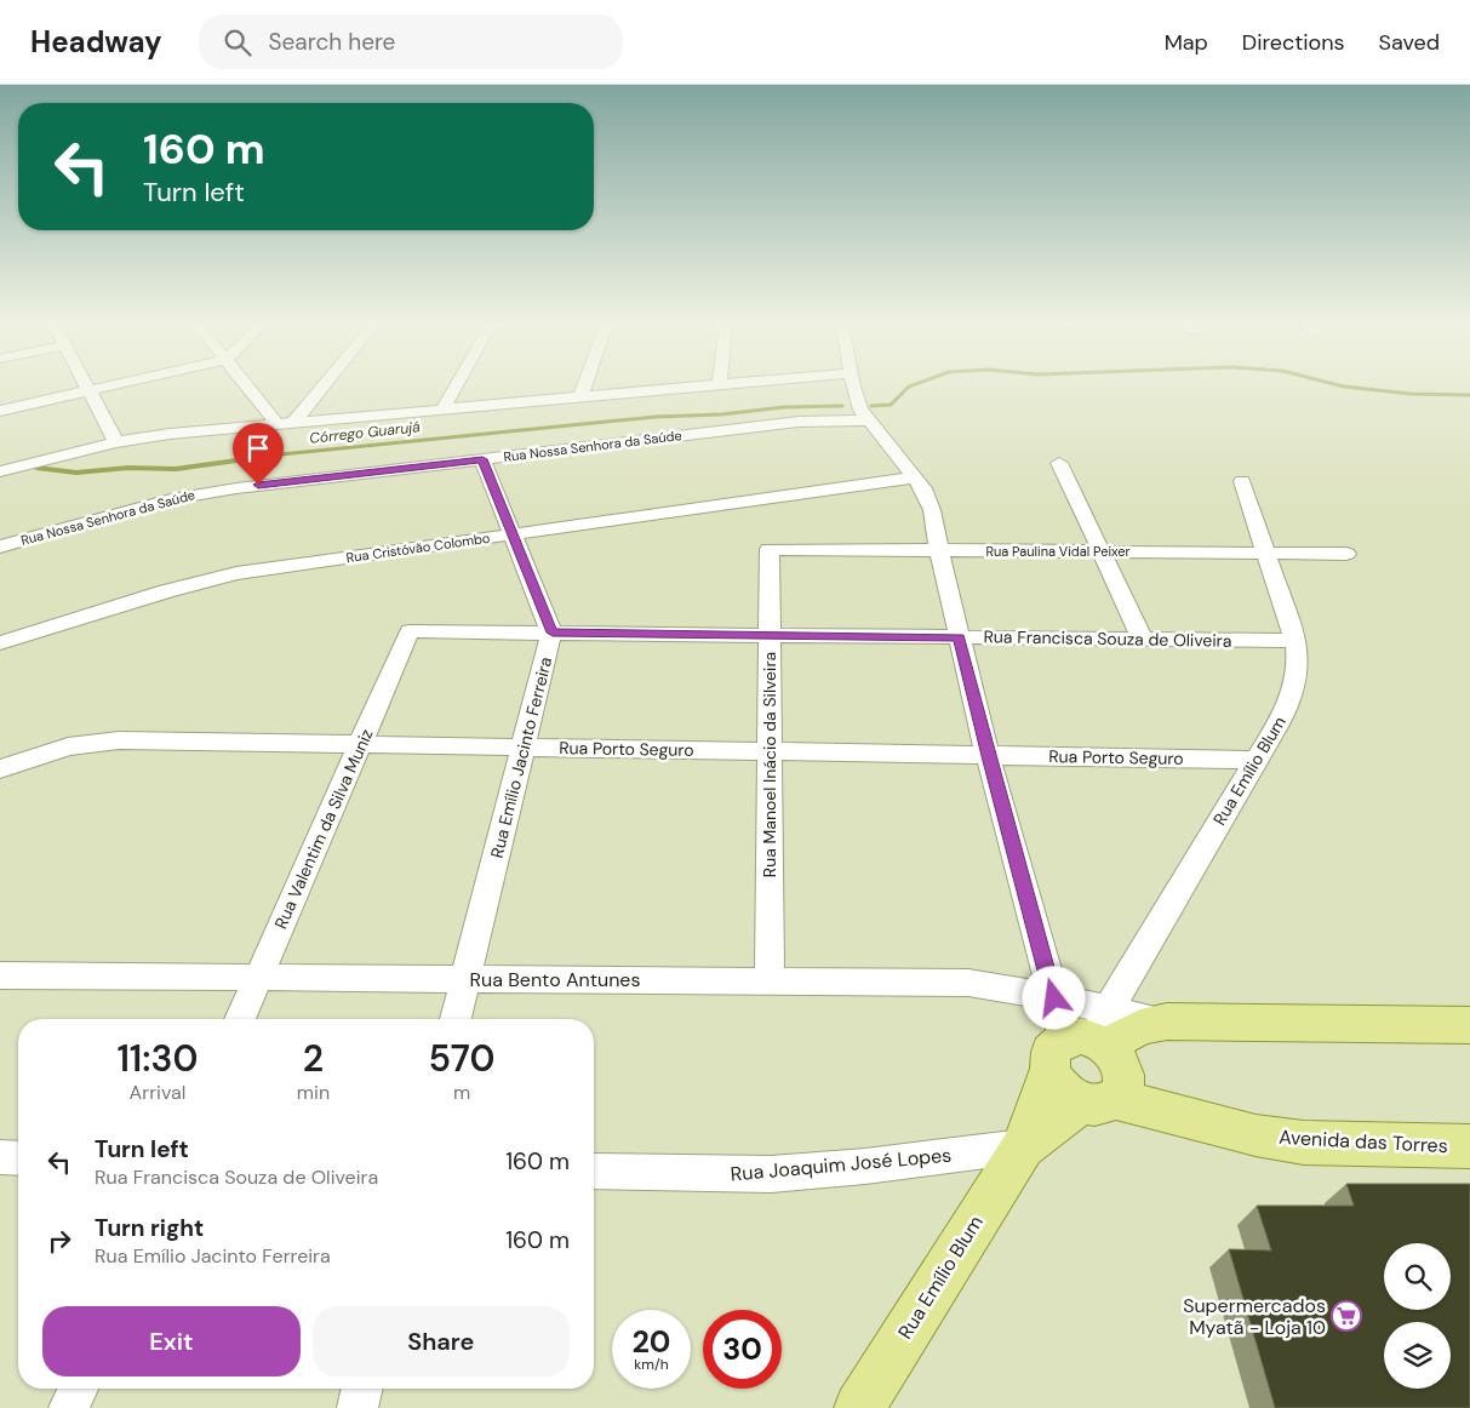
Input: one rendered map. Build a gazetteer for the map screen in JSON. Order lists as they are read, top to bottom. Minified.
{"streets":{"main road":["Rua Emílio Blum","Avenida das Torres"],"street":["Rua Nossa Senhora da Saúde","Rua Cristóvão Colombo","Rua Paulina Vidal Peixer","Rua Francisca Souza de Oliveira","Rua Porto Seguro","Rua Emílio Jacinto Ferreira","Rua Manoel Inácio da Silveira","Rua Valentim da Silva Muniz","Rua Bento Antunes","Rua Joaquim José Lopes"]},"crossings":[["Rua Paulina Vidal Peixer","Rua Manoel Inácio da Silveira"],["Rua Paulina Vidal Peixer","Rua Emílio Blum"],["Rua Francisca Souza de Oliveira","Rua Emílio Jacinto Ferreira"],["Rua Francisca Souza de Oliveira","Rua Manoel Inácio da Silveira"],["Rua Francisca Souza de Oliveira","Rua Emílio Blum"],["Rua Francisca Souza de Oliveira","Rua Valentim da Silva Muniz"],["Rua Porto Seguro","Rua Emílio Jacinto Ferreira"],["Rua Porto Seguro","Rua Manoel Inácio da Silveira"],["Rua Porto Seguro","Rua Emílio Blum"],["Rua Porto Seguro","Rua Valentim da Silva Muniz"],["Rua Emílio Jacinto Ferreira","Rua Bento Antunes"],["Rua Manoel Inácio da Silveira","Rua Bento Antunes"],["Rua Emílio Blum","Rua Bento Antunes"],["Rua Emílio Blum","Avenida das Torres"],["Rua Emílio Blum","Rua Joaquim José Lopes"],["Rua Valentim da Silva Muniz","Rua Bento Antunes"]],"water":["Córrego Guarujá"],"places":{"supermarket":["Supermercados Myatã - Loja 10"]},"page":{"header":"Headway","search":"Search here","nav":["Map","Directions","Saved"],"turn":["160 m","Turn left"],"eta":["11:30","Arrival","2","min","570","m"],"list":[{"name":"Turn left","note":"Rua Francisca Souza de Oliveira","value":"160 m"},{"name":"Turn right","note":"Rua Emílio Jacinto Ferreira","value":"160 m"}],"buttons":["Exit","Share"],"speed":"20 km/h","limit":"30"}}
